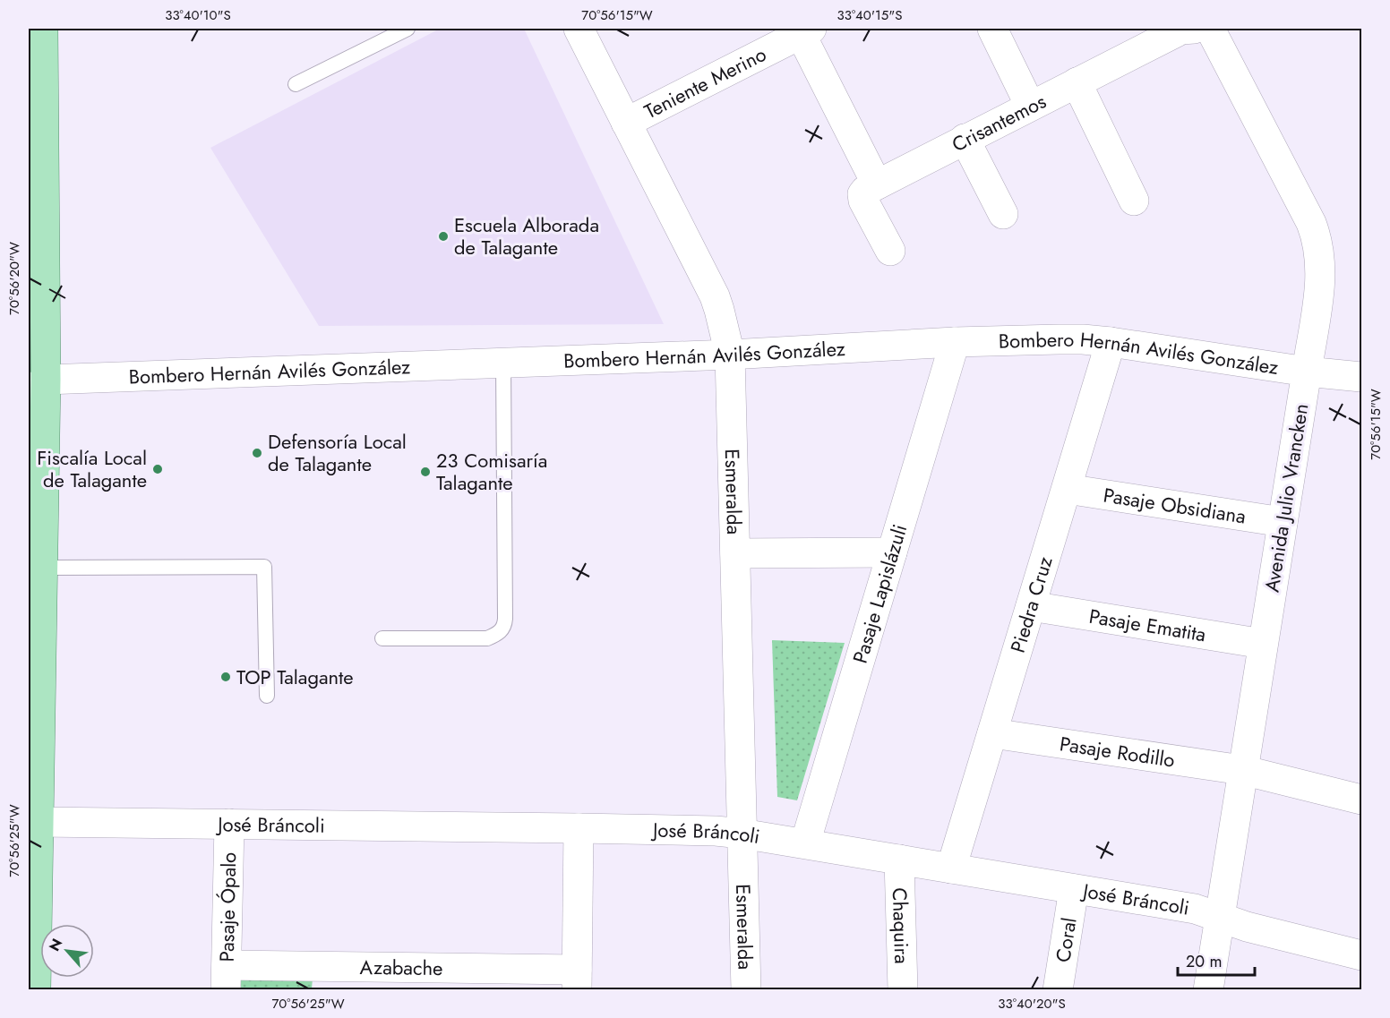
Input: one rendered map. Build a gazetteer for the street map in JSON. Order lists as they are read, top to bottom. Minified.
{"streets":{"street":["Teniente Merino","Crisantemos","Bombero Hernán Avilés González","Esmeralda","Avenida Julio Vrancken","Pasaje Obsidiana","Pasaje Lapislázuli","Piedra Cruz","Pasaje Ematita","Pasaje Rodillo","José Bráncoli","Pasaje Ópalo","Chaquira","Coral","Azabache"]},"crossings":[["Teniente Merino","Esmeralda"],["Bombero Hernán Avilés González","Esmeralda"],["Bombero Hernán Avilés González","Avenida Julio Vrancken"],["Bombero Hernán Avilés González","Pasaje Lapislázuli"],["Bombero Hernán Avilés González","Piedra Cruz"],["Esmeralda","José Bráncoli"],["Avenida Julio Vrancken","Pasaje Obsidiana"],["Avenida Julio Vrancken","Pasaje Ematita"],["Avenida Julio Vrancken","Pasaje Rodillo"],["Avenida Julio Vrancken","José Bráncoli"],["Pasaje Obsidiana","Piedra Cruz"],["Pasaje Lapislázuli","José Bráncoli"],["Piedra Cruz","Pasaje Ematita"],["Piedra Cruz","Pasaje Rodillo"],["Piedra Cruz","José Bráncoli"],["José Bráncoli","Pasaje Ópalo"],["José Bráncoli","Chaquira"],["José Bráncoli","Coral"],["Pasaje Ópalo","Azabache"]],"places":["Escuela Alborada de Talagante","Defensoría Local de Talagante","Fiscalía Local de Talagante","23 Comisaría Talagante","TOP Talagante"],"scale_bar":"20 m","north":"top left","coordinates":["33°40'10\"S","70°56'15\"W","33°40'15\"S","70°56'20\"W","70°56'25\"W","33°40'20\"S"]}
